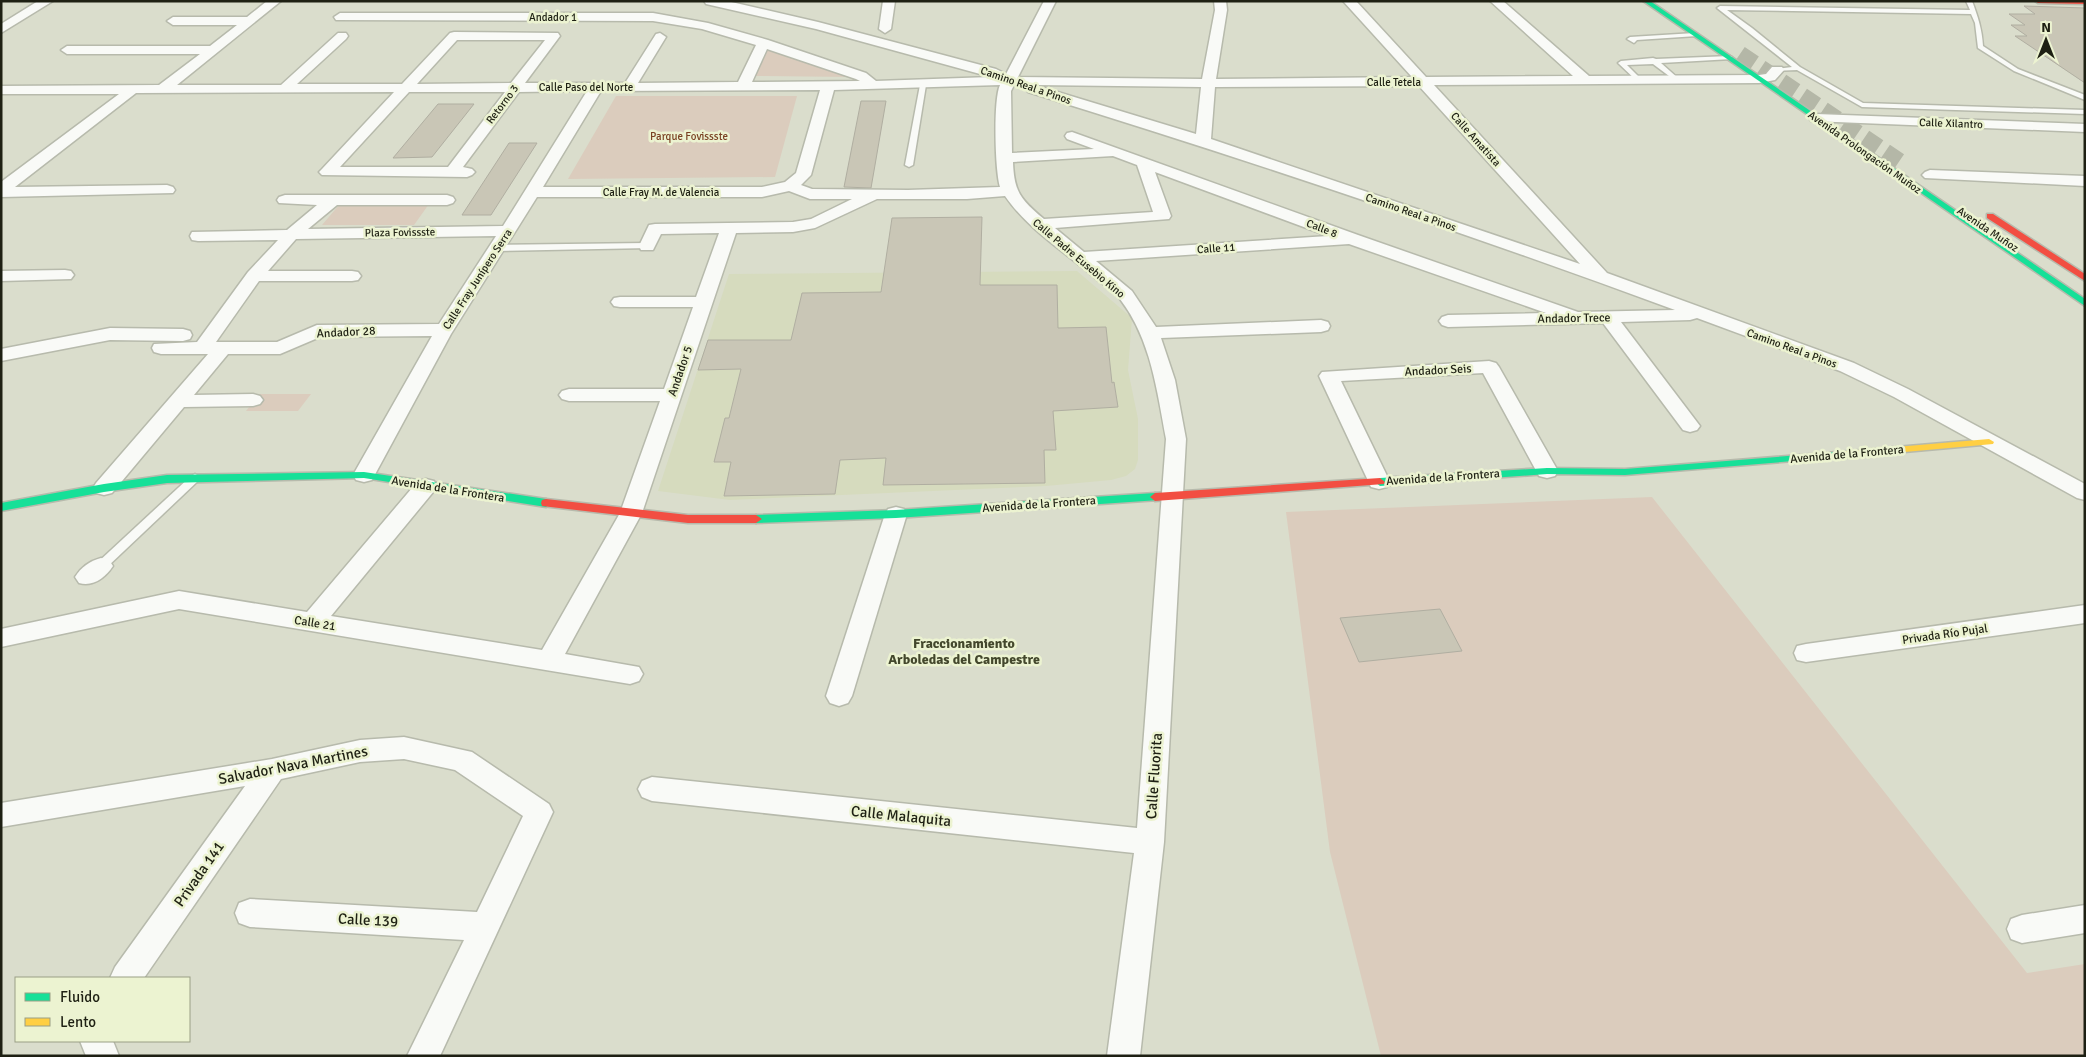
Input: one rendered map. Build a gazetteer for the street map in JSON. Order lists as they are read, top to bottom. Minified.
{"streets":{"street":["Andador 1","Calle Tetela","Camino Real a Pinos","Calle Paso del Norte","Retorno 3","Calle Xilantro","Calle Amatista","Avenida Prolongación Muñoz","Calle Fray M. de Valencia","Calle 8","Avenida Muñoz","Plaza Fovissste","Calle 11","Calle Padre Eusebio Kino","Calle Fray Junípero Serra","Andador Trece","Andador 28","Andador Seis","Andador 5","Avenida de la Frontera","Calle 21","Privada Río Pujal","Salvador Nava Martines","Calle Fluorita","Calle Malaquita","Privada 141","Calle 139"]},"crossings":[["Andador 1","Calle Paso del Norte"],["Calle Tetela","Camino Real a Pinos"],["Calle Tetela","Calle Paso del Norte"],["Calle Tetela","Calle Amatista"],["Calle Tetela","Avenida Prolongación Muñoz"],["Calle Tetela","Calle Padre Eusebio Kino"],["Camino Real a Pinos","Calle Paso del Norte"],["Camino Real a Pinos","Calle Amatista"],["Camino Real a Pinos","Calle Padre Eusebio Kino"],["Camino Real a Pinos","Andador Trece"],["Camino Real a Pinos","Avenida de la Frontera"],["Calle Paso del Norte","Retorno 3"],["Calle Paso del Norte","Calle Padre Eusebio Kino"],["Calle Paso del Norte","Calle Fray Junípero Serra"],["Calle Xilantro","Avenida Prolongación Muñoz"],["Avenida Prolongación Muñoz","Avenida Muñoz"],["Calle Fray M. de Valencia","Calle Fray Junípero Serra"],["Calle 8","Calle 11"],["Calle 8","Andador Trece"],["Plaza Fovissste","Calle Fray Junípero Serra"],["Calle 11","Calle Padre Eusebio Kino"],["Calle Padre Eusebio Kino","Avenida de la Frontera"],["Calle Padre Eusebio Kino","Calle Fluorita"],["Calle Fray Junípero Serra","Andador 28"],["Calle Fray Junípero Serra","Avenida de la Frontera"],["Andador Seis","Avenida de la Frontera"],["Andador 5","Avenida de la Frontera"],["Andador 5","Calle 21"],["Avenida de la Frontera","Calle Fluorita"],["Salvador Nava Martines","Privada 141"],["Salvador Nava Martines","Calle 139"],["Calle Fluorita","Calle Malaquita"]],"districts":["Fraccionamiento Arboledas del Campestre"],"parks":["Parque Fovissste"],"legend":["Fluido","Lento"],"north":"top"}
